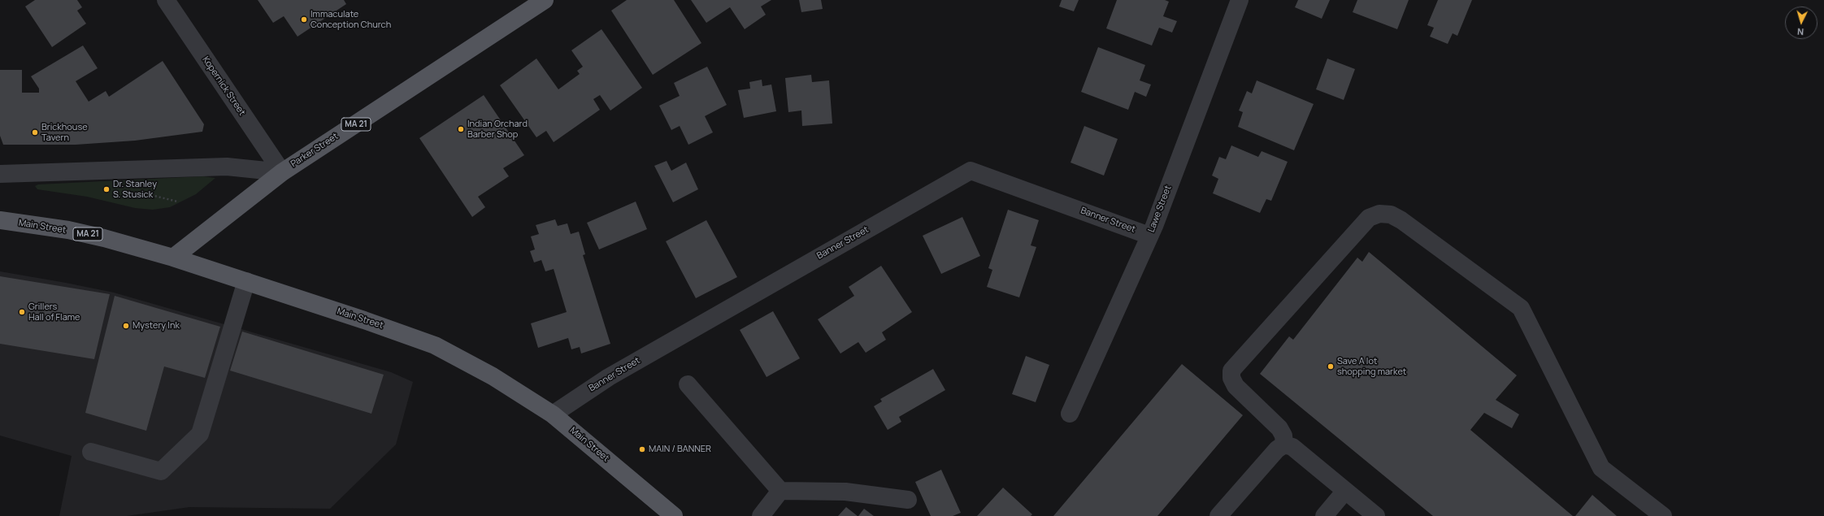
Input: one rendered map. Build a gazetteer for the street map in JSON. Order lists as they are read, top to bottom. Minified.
{"streets":{"main road":["MA 21","Parker Street","Main Street"],"street":["Kopernick Street","Lawe Street","Banner Street"]},"crossings":[["Kopernick Street","Parker Street"],["Parker Street","Main Street"],["Lawe Street","Banner Street"],["Banner Street","Main Street"]],"places":["Immaculate Conception Church","Indian Orchard Barber Shop","Brickhouse Tavern","Dr. Stanley S. Stusick","Grillers Hall of Flame","Mystery Ink","Save A lot shopping market","MAIN / BANNER"],"north":"bottom"}
